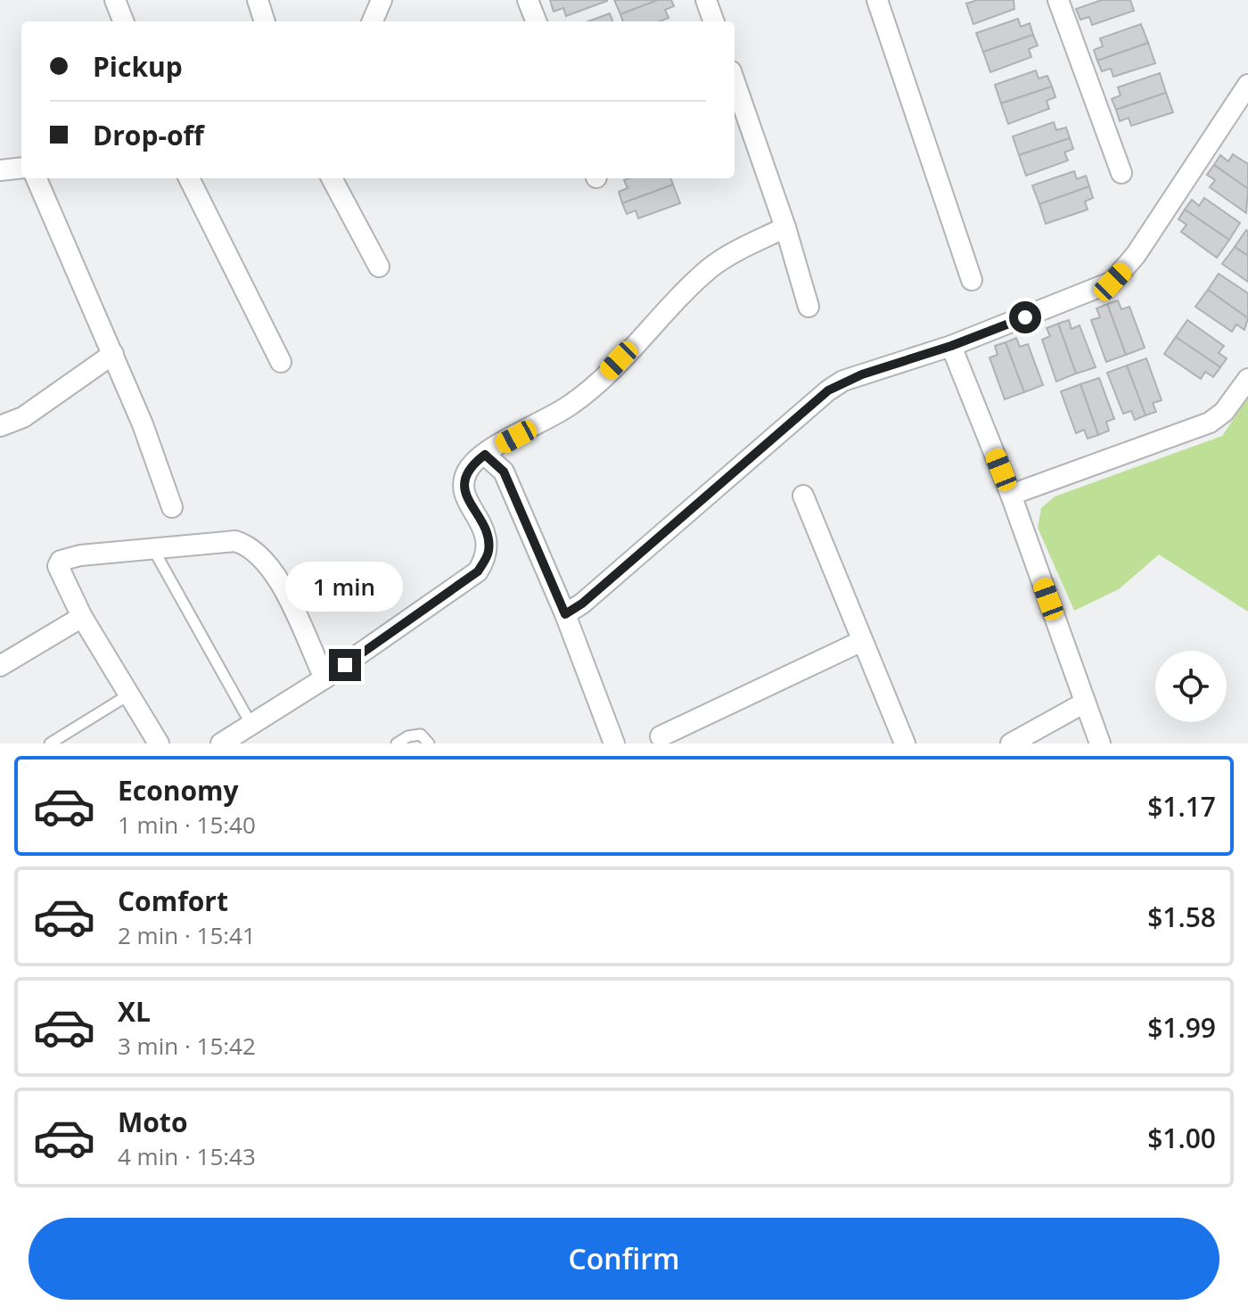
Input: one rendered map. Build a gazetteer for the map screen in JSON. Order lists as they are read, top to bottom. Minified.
{"page":{"banner":["Pickup","Drop-off"],"bubble":"1 min","list":[{"name":"Economy","note":"1 min · 15:40","value":"$1.17"},{"name":"Comfort","note":"2 min · 15:41","value":"$1.58"},{"name":"XL","note":"3 min · 15:42","value":"$1.99"},{"name":"Moto","note":"4 min · 15:43","value":"$1.00"}],"buttons":"Confirm"}}
